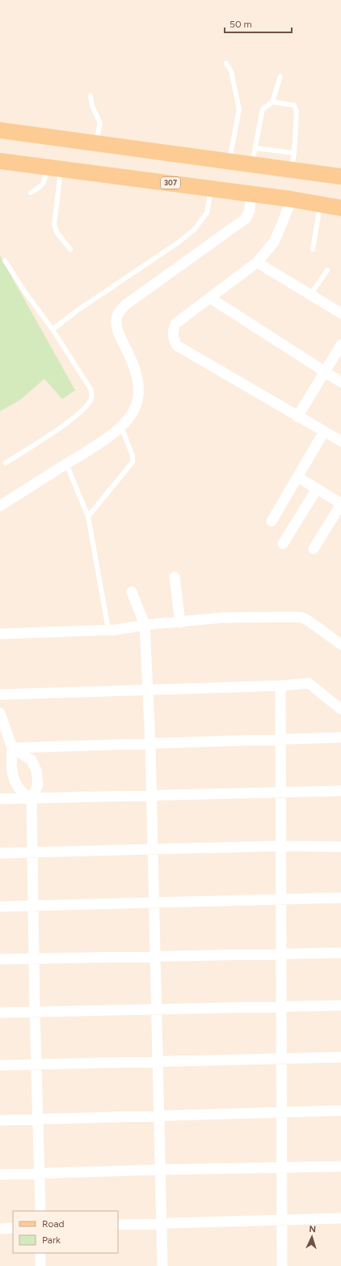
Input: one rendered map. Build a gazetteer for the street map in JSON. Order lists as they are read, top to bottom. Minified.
{"streets":{"main road":["307"]},"legend":["Road","Park"],"scale_bar":"50 m","north":"top"}
